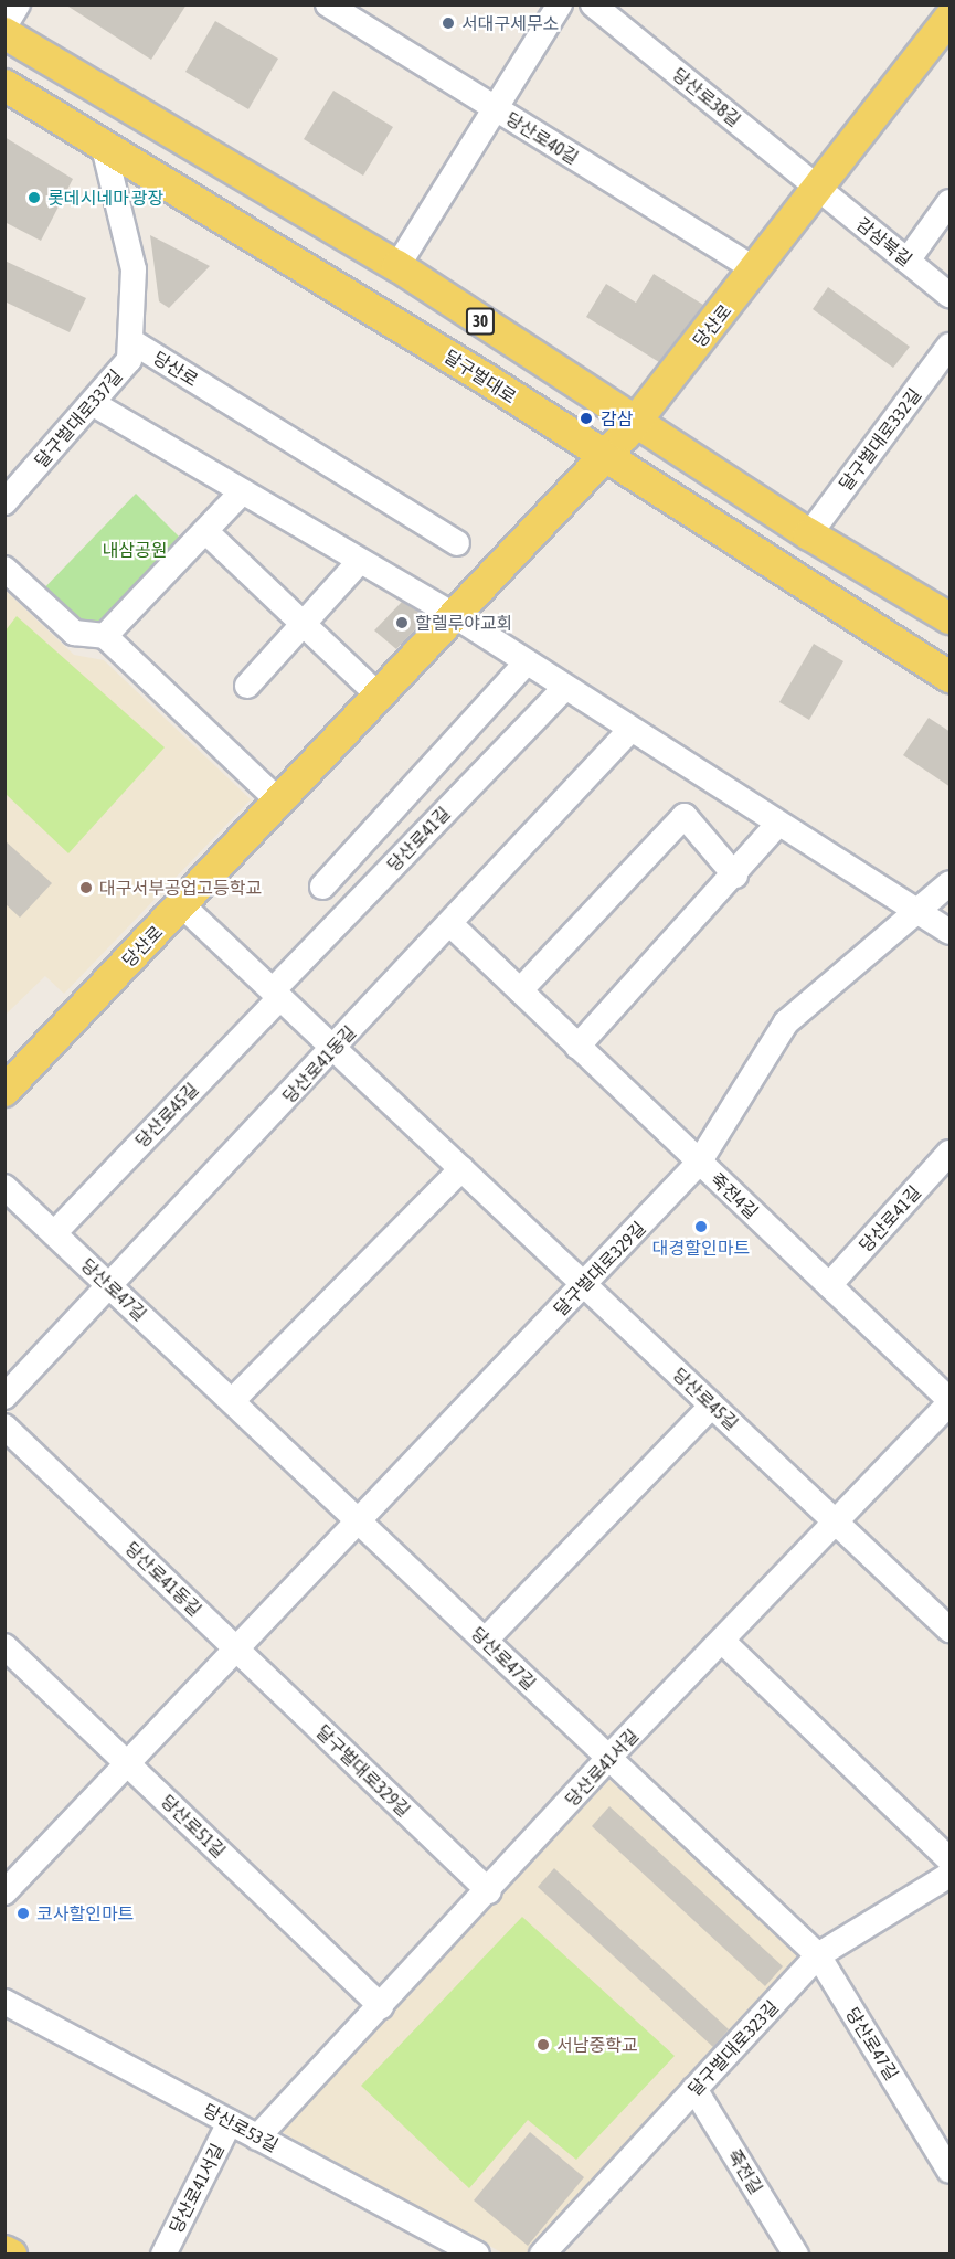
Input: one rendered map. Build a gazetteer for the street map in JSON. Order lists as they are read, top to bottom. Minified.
{"streets":{"main road":["30","당산로","달구벌대로"],"street":["당산로38길","당산로40길","감삼북길","달구벌대로337길","달구벌대로332길","당산로41길","당산로41동길","당산로45길","죽전4길","달구벌대로329길","당산로47길","당산로41서길","당산로51길","달구벌대로323길","당산로53길","죽전길"]},"crossings":[["당산로38길","감삼북길"],["당산로38길","당산로"],["당산로40길","당산로"],["감삼북길","당산로"],["30","당산로"],["30","달구벌대로332길"],["당산로","달구벌대로"],["당산로","달구벌대로337길"],["당산로","당산로45길"],["달구벌대로","달구벌대로337길"],["당산로41길","당산로45길"],["당산로41길","죽전4길"],["당산로41동길","당산로45길"],["당산로41동길","죽전4길"],["당산로41동길","달구벌대로329길"],["당산로41동길","당산로47길"],["당산로45길","달구벌대로329길"],["당산로45길","당산로47길"],["당산로45길","당산로41서길"],["죽전4길","달구벌대로329길"],["죽전4길","당산로41서길"],["달구벌대로329길","당산로47길"],["달구벌대로329길","당산로41서길"],["달구벌대로329길","당산로51길"],["당산로47길","당산로41서길"],["당산로47길","달구벌대로323길"],["당산로41서길","당산로51길"],["당산로41서길","당산로53길"],["달구벌대로323길","죽전길"]],"parks":["내삼공원"],"places":["서대구세무소","롯데시네마 광장","감삼","할렐루야교회","대구서부공업고등학교","대경할인마트","코사할인마트","서남중학교"]}
